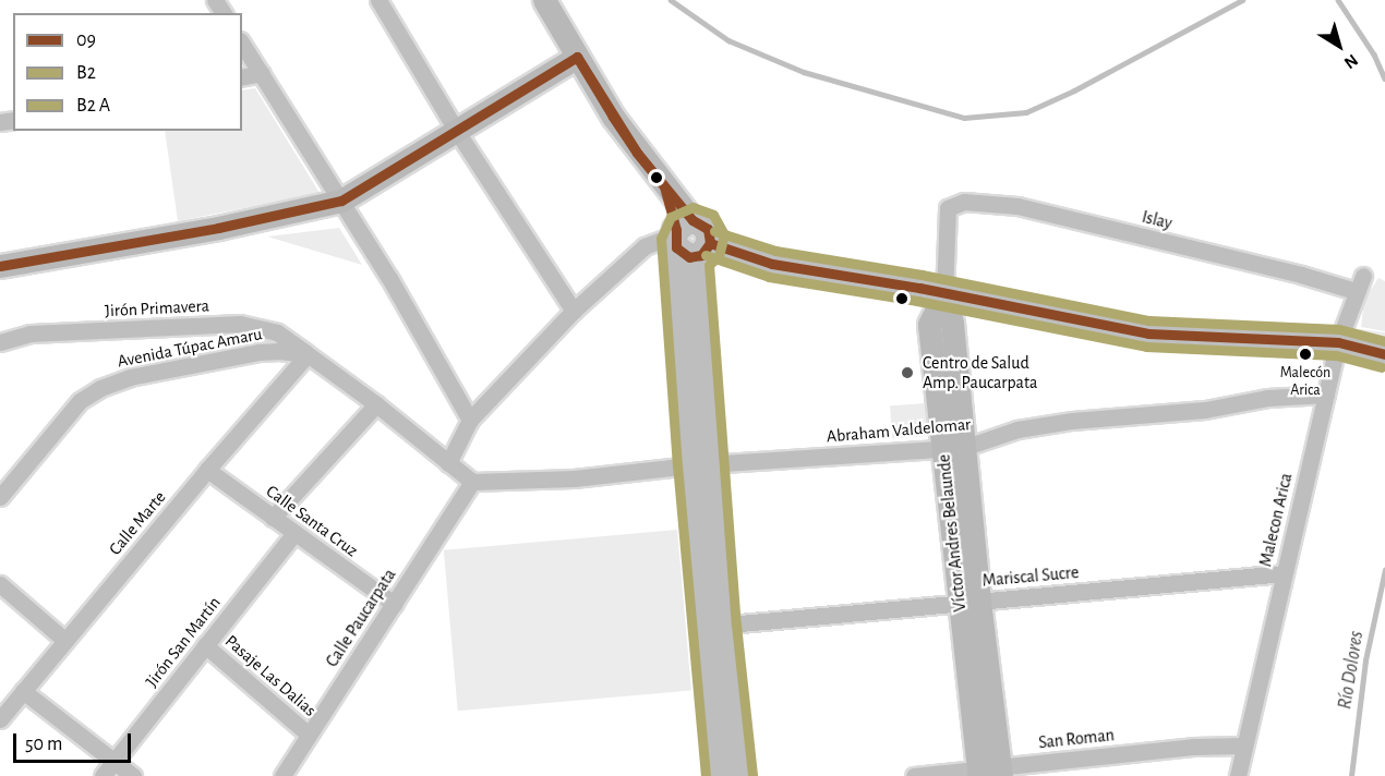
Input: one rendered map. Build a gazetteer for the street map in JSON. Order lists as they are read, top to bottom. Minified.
{"streets":{"street":["Islay","Jirón Primavera","Avenida Túpac Amaru","Abraham Valdelomar","Malecon Arica","Calle Santa Cruz","Calle Marte","Víctor Andres Belaunde","Mariscal Sucre","Calle Paucarpata","Jirón San Martín","Pasaje Las Dalias","San Roman"]},"crossings":[["Islay","Malecon Arica"],["Islay","Víctor Andres Belaunde"],["Jirón Primavera","Avenida Túpac Amaru"],["Jirón Primavera","Calle Marte"],["Avenida Túpac Amaru","Calle Marte"],["Abraham Valdelomar","Malecon Arica"],["Abraham Valdelomar","Víctor Andres Belaunde"],["Abraham Valdelomar","Calle Paucarpata"],["Malecon Arica","Mariscal Sucre"],["Malecon Arica","San Roman"],["Calle Santa Cruz","Calle Marte"],["Calle Santa Cruz","Calle Paucarpata"],["Calle Santa Cruz","Jirón San Martín"],["Víctor Andres Belaunde","Mariscal Sucre"],["Víctor Andres Belaunde","San Roman"],["Calle Paucarpata","Pasaje Las Dalias"],["Jirón San Martín","Pasaje Las Dalias"]],"water":["Río Dolores"],"places":["Malecón Arica","Centro de Salud Amp. Paucarpata"],"lines":["transit line 09","transit line B2"],"legend":["09","B2","B2 A"],"scale_bar":"50 m","north":"bottom right"}
